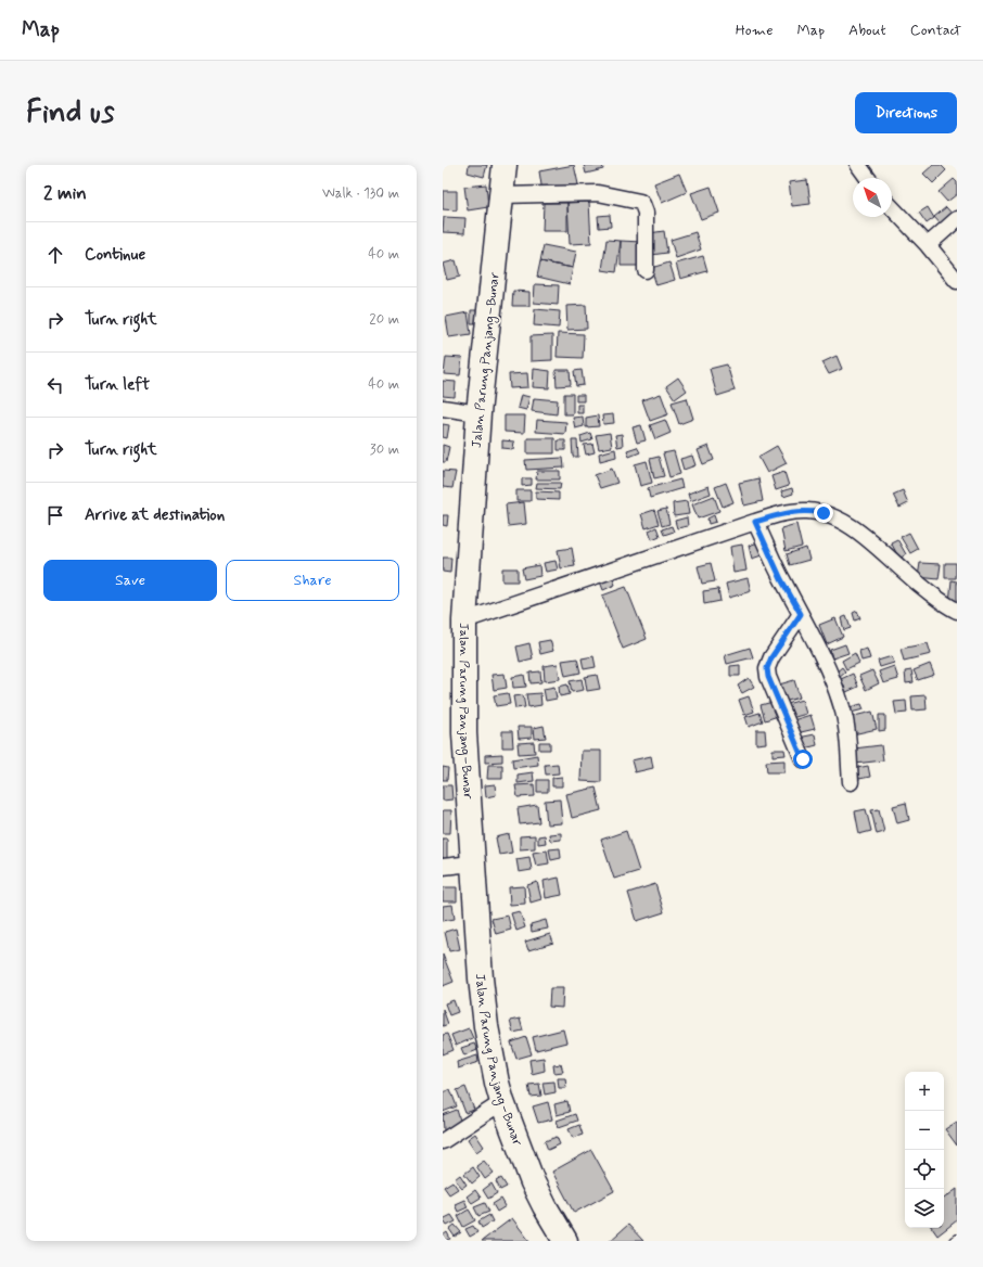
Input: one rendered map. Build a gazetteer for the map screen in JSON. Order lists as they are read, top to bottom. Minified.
{"streets":{"main road":["Jalan Parung Panjang–Bunar"]},"north":"top left","page":{"header":"Map","nav":["Home","Map","About","Contact"],"buttons":["Directions",["Save","Share"]],"title":"Find us","heading":["2 min","Walk · 130 m"],"list":[["Continue","40 m"],["Turn right","20 m"],["Turn left","40 m"],["Turn right","30 m"],"Arrive at destination"],"map_buttons":["+","−"]}}
